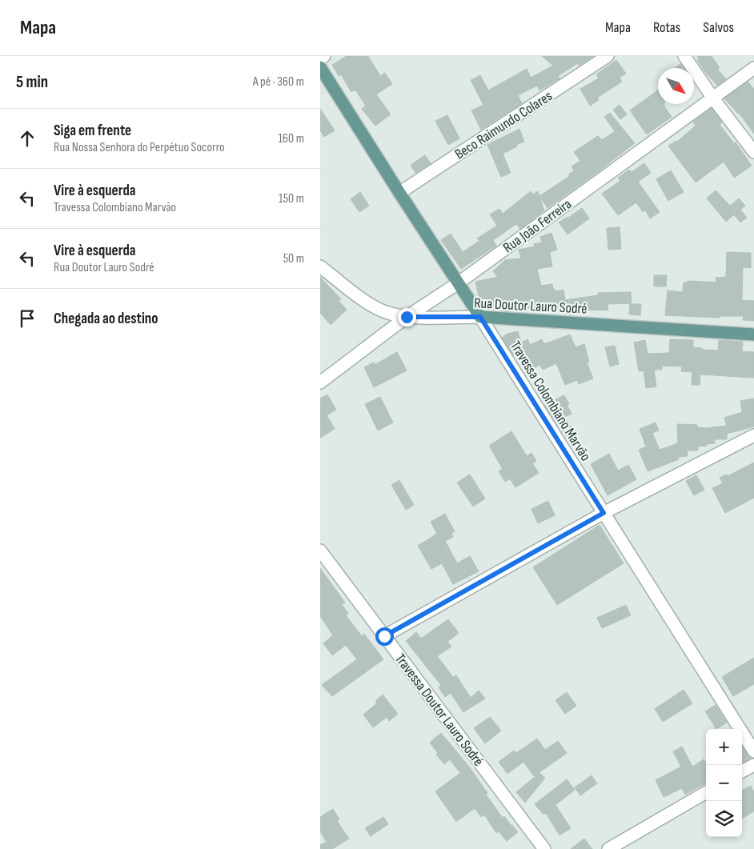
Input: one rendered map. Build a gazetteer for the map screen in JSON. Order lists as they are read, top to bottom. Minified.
{"streets":{"main road":["Rua Doutor Lauro Sodré","Travessa Colombiano Marvão"],"street":["Beco Raimundo Colares","Rua João Ferreira","Travessa Doutor Lauro Sodré"]},"crossings":[["Beco Raimundo Colares","Travessa Colombiano Marvão"],["Rua João Ferreira","Rua Doutor Lauro Sodré"],["Rua João Ferreira","Travessa Colombiano Marvão"],["Rua Doutor Lauro Sodré","Travessa Colombiano Marvão"]],"north":"bottom right","page":{"header":"Mapa","nav":["Mapa","Rotas","Salvos"],"heading":["5 min","A pé · 360 m"],"list":[["Siga em frente","Rua Nossa Senhora do Perpétuo Socorro","160 m"],["Vire à esquerda","Travessa Colombiano Marvão","150 m"],["Vire à esquerda","Rua Doutor Lauro Sodré","50 m"],"Chegada ao destino"],"map_buttons":["+","−"]}}
